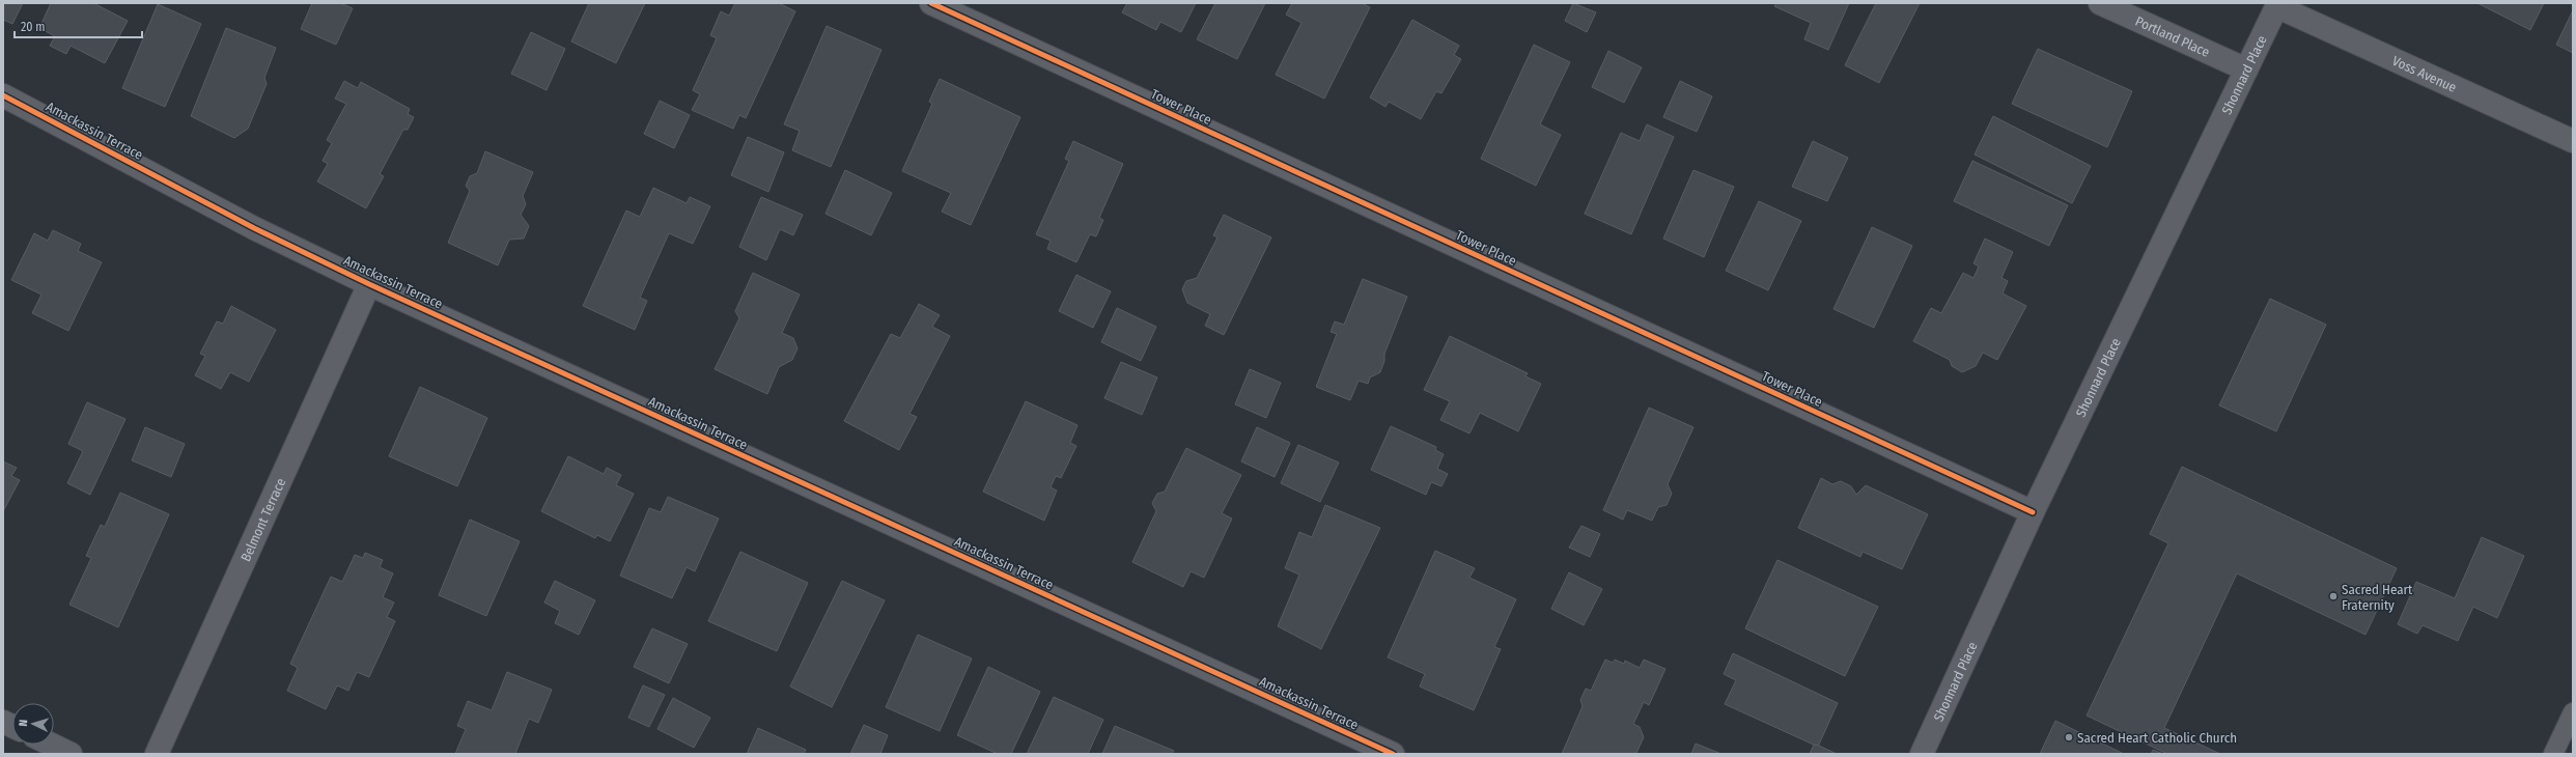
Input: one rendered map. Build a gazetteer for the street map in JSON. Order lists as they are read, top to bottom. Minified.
{"streets":{"street":["Portland Place","Voss Avenue","Shonnard Place","Tower Place","Amackassin Terrace","Belmont Terrace"]},"crossings":[["Portland Place","Shonnard Place"],["Voss Avenue","Shonnard Place"],["Shonnard Place","Tower Place"],["Amackassin Terrace","Belmont Terrace"]],"places":["Sacred Heart Fraternity","Sacred Heart Catholic Church"],"scale_bar":"20 m","north":"left"}
